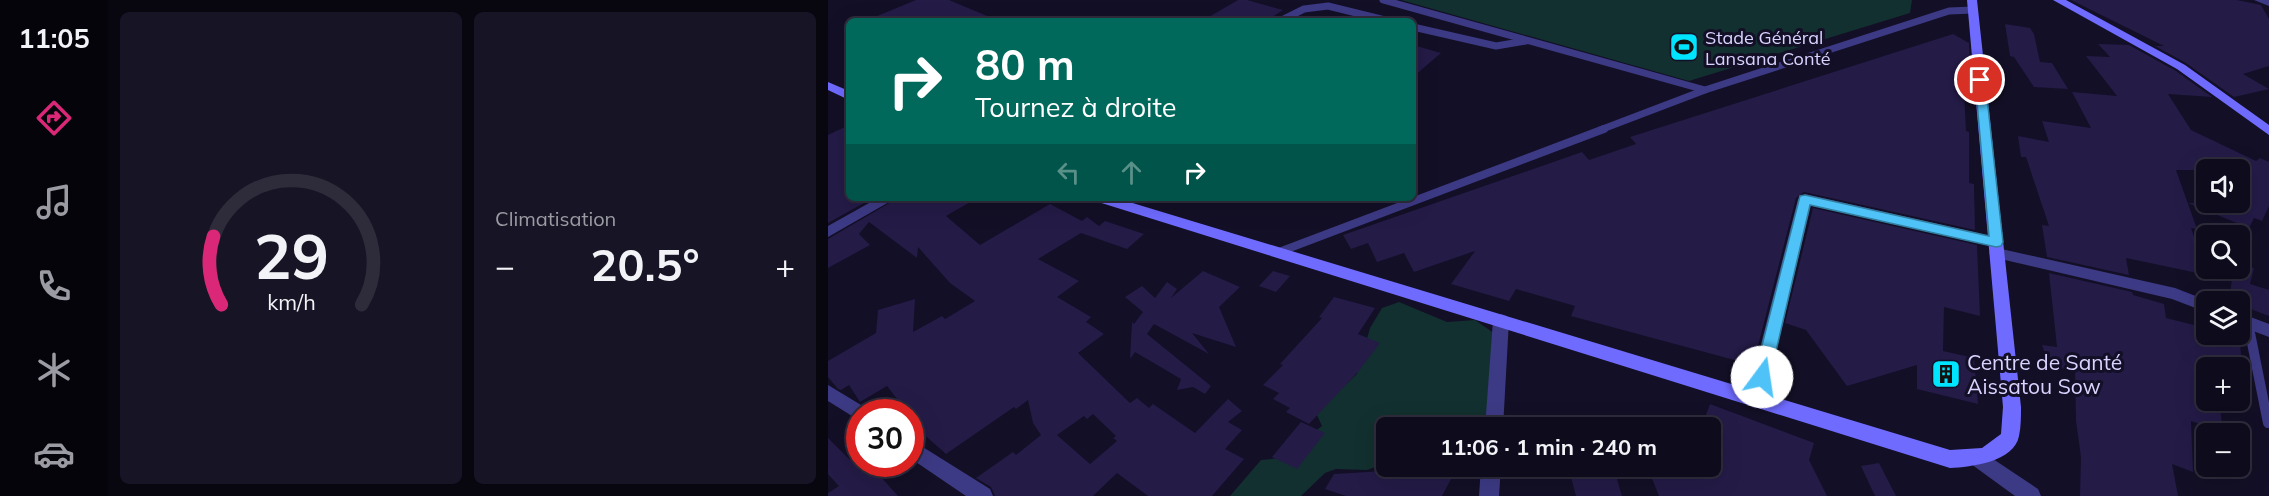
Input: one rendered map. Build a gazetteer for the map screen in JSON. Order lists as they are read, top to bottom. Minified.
{"places":{"sports":["Stade Général Lansana Conté"],"building":["Centre de Santé Aissatou Sow"]},"page":{"tabs":"11:05","tile":"Climatisation","turn":["80 m","Tournez à droite"],"map_buttons":["+","−"],"heat":["−","20.5°","+"],"limit":"30","trip":"11:06 · 1 min · 240 m","gauge":["29","km/h"]}}
